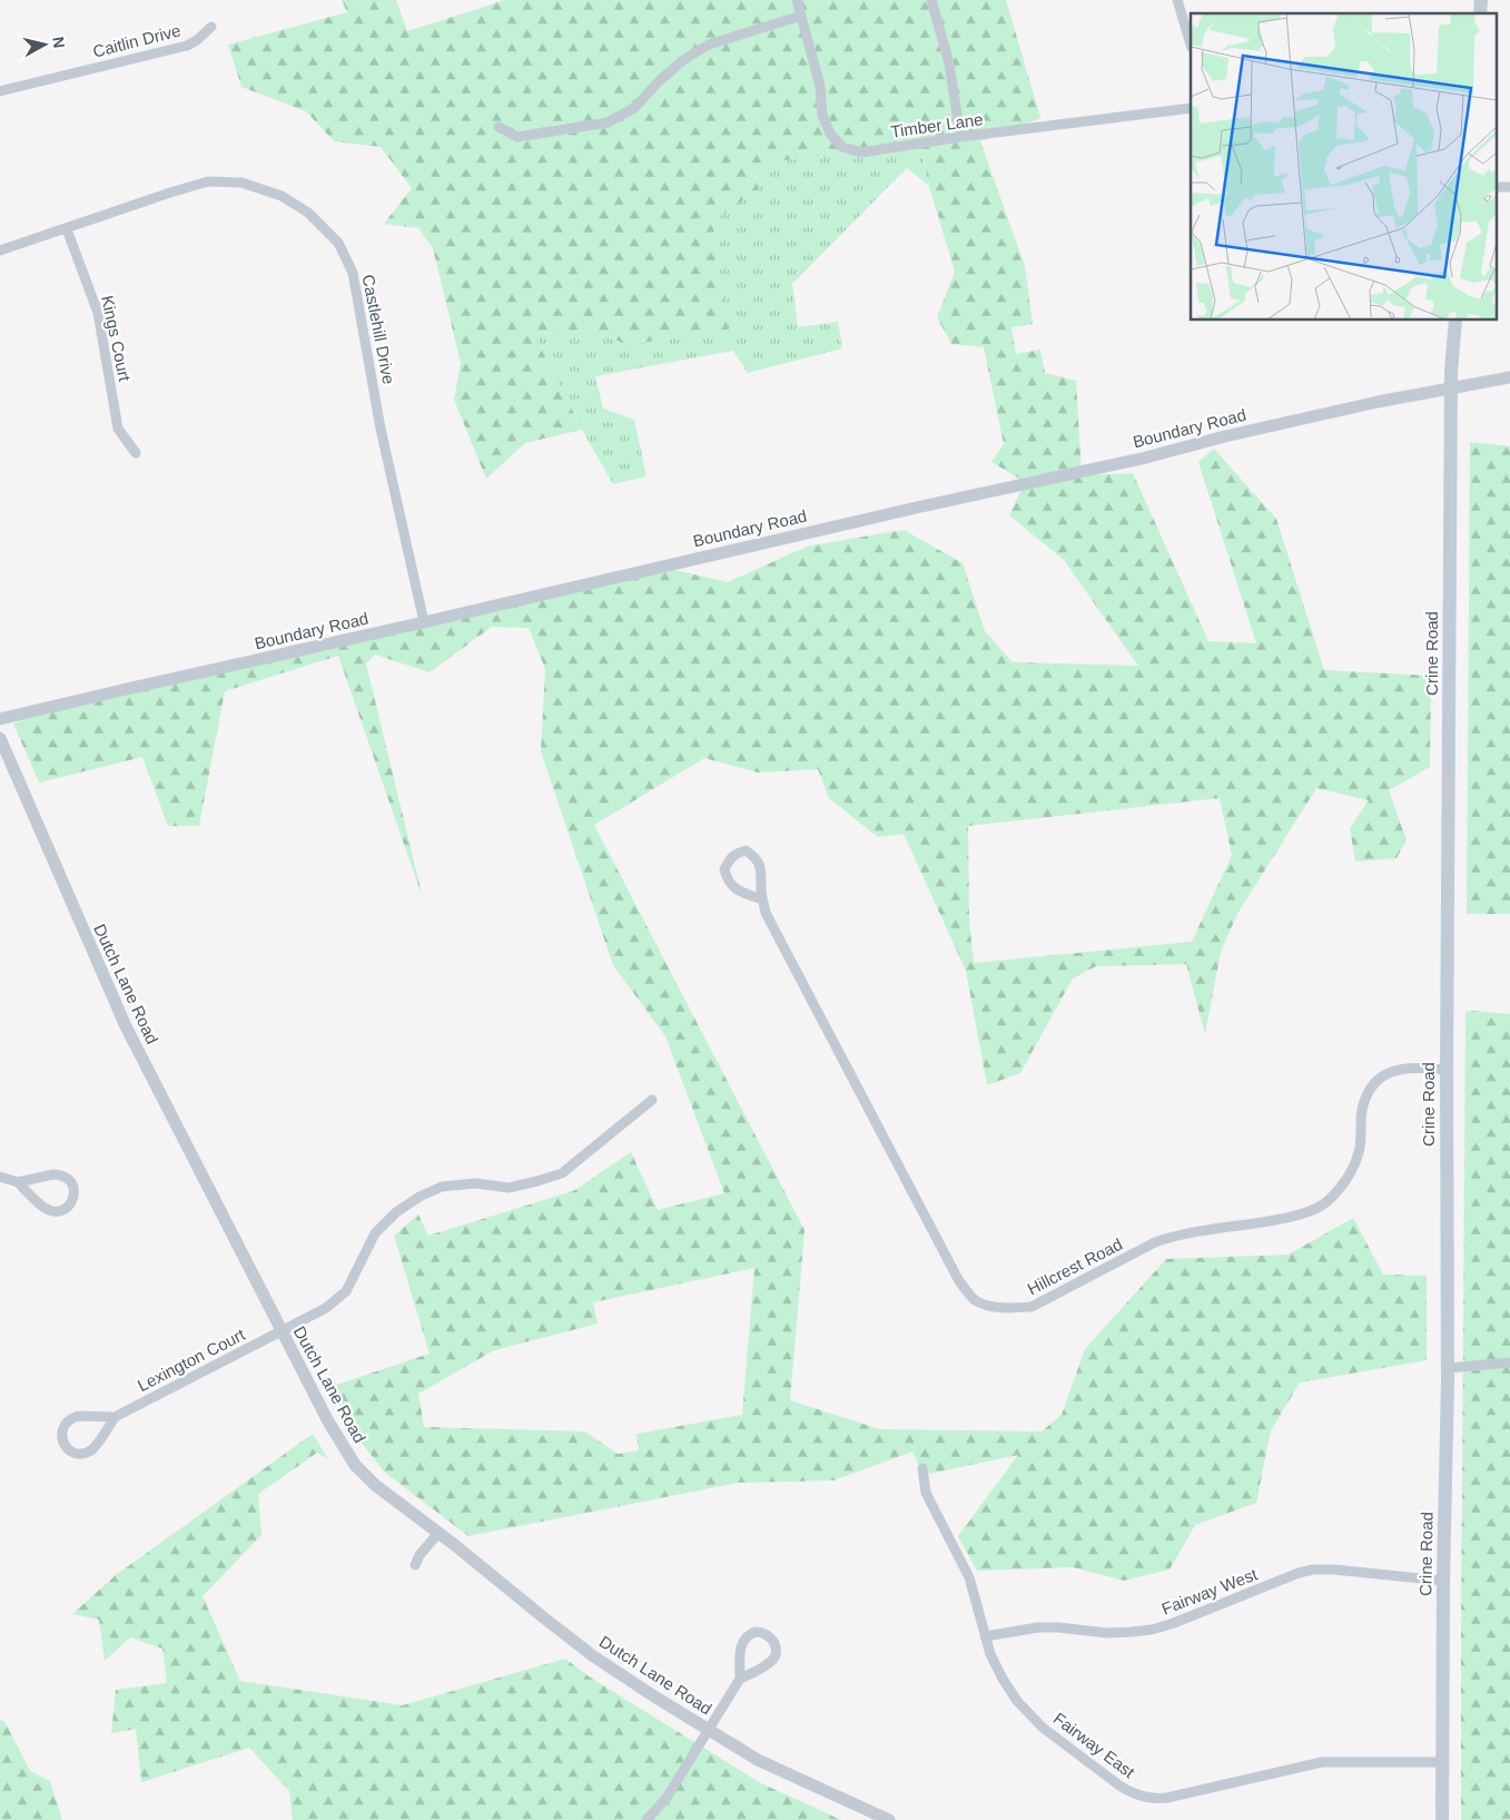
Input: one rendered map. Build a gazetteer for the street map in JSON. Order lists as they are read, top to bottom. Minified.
{"streets":{"main road":["Crine Road"],"street":["Caitlin Drive","Timber Lane","Castlehill Drive","Kings Court","Boundary Road","Dutch Lane Road","Hillcrest Road","Lexington Court","Fairway West","Fairway East"]},"crossings":[["Castlehill Drive","Kings Court"],["Castlehill Drive","Boundary Road"],["Boundary Road","Crine Road"],["Crine Road","Hillcrest Road"],["Crine Road","Fairway West"],["Crine Road","Fairway East"],["Dutch Lane Road","Lexington Court"],["Fairway West","Fairway East"]],"north":"right"}
